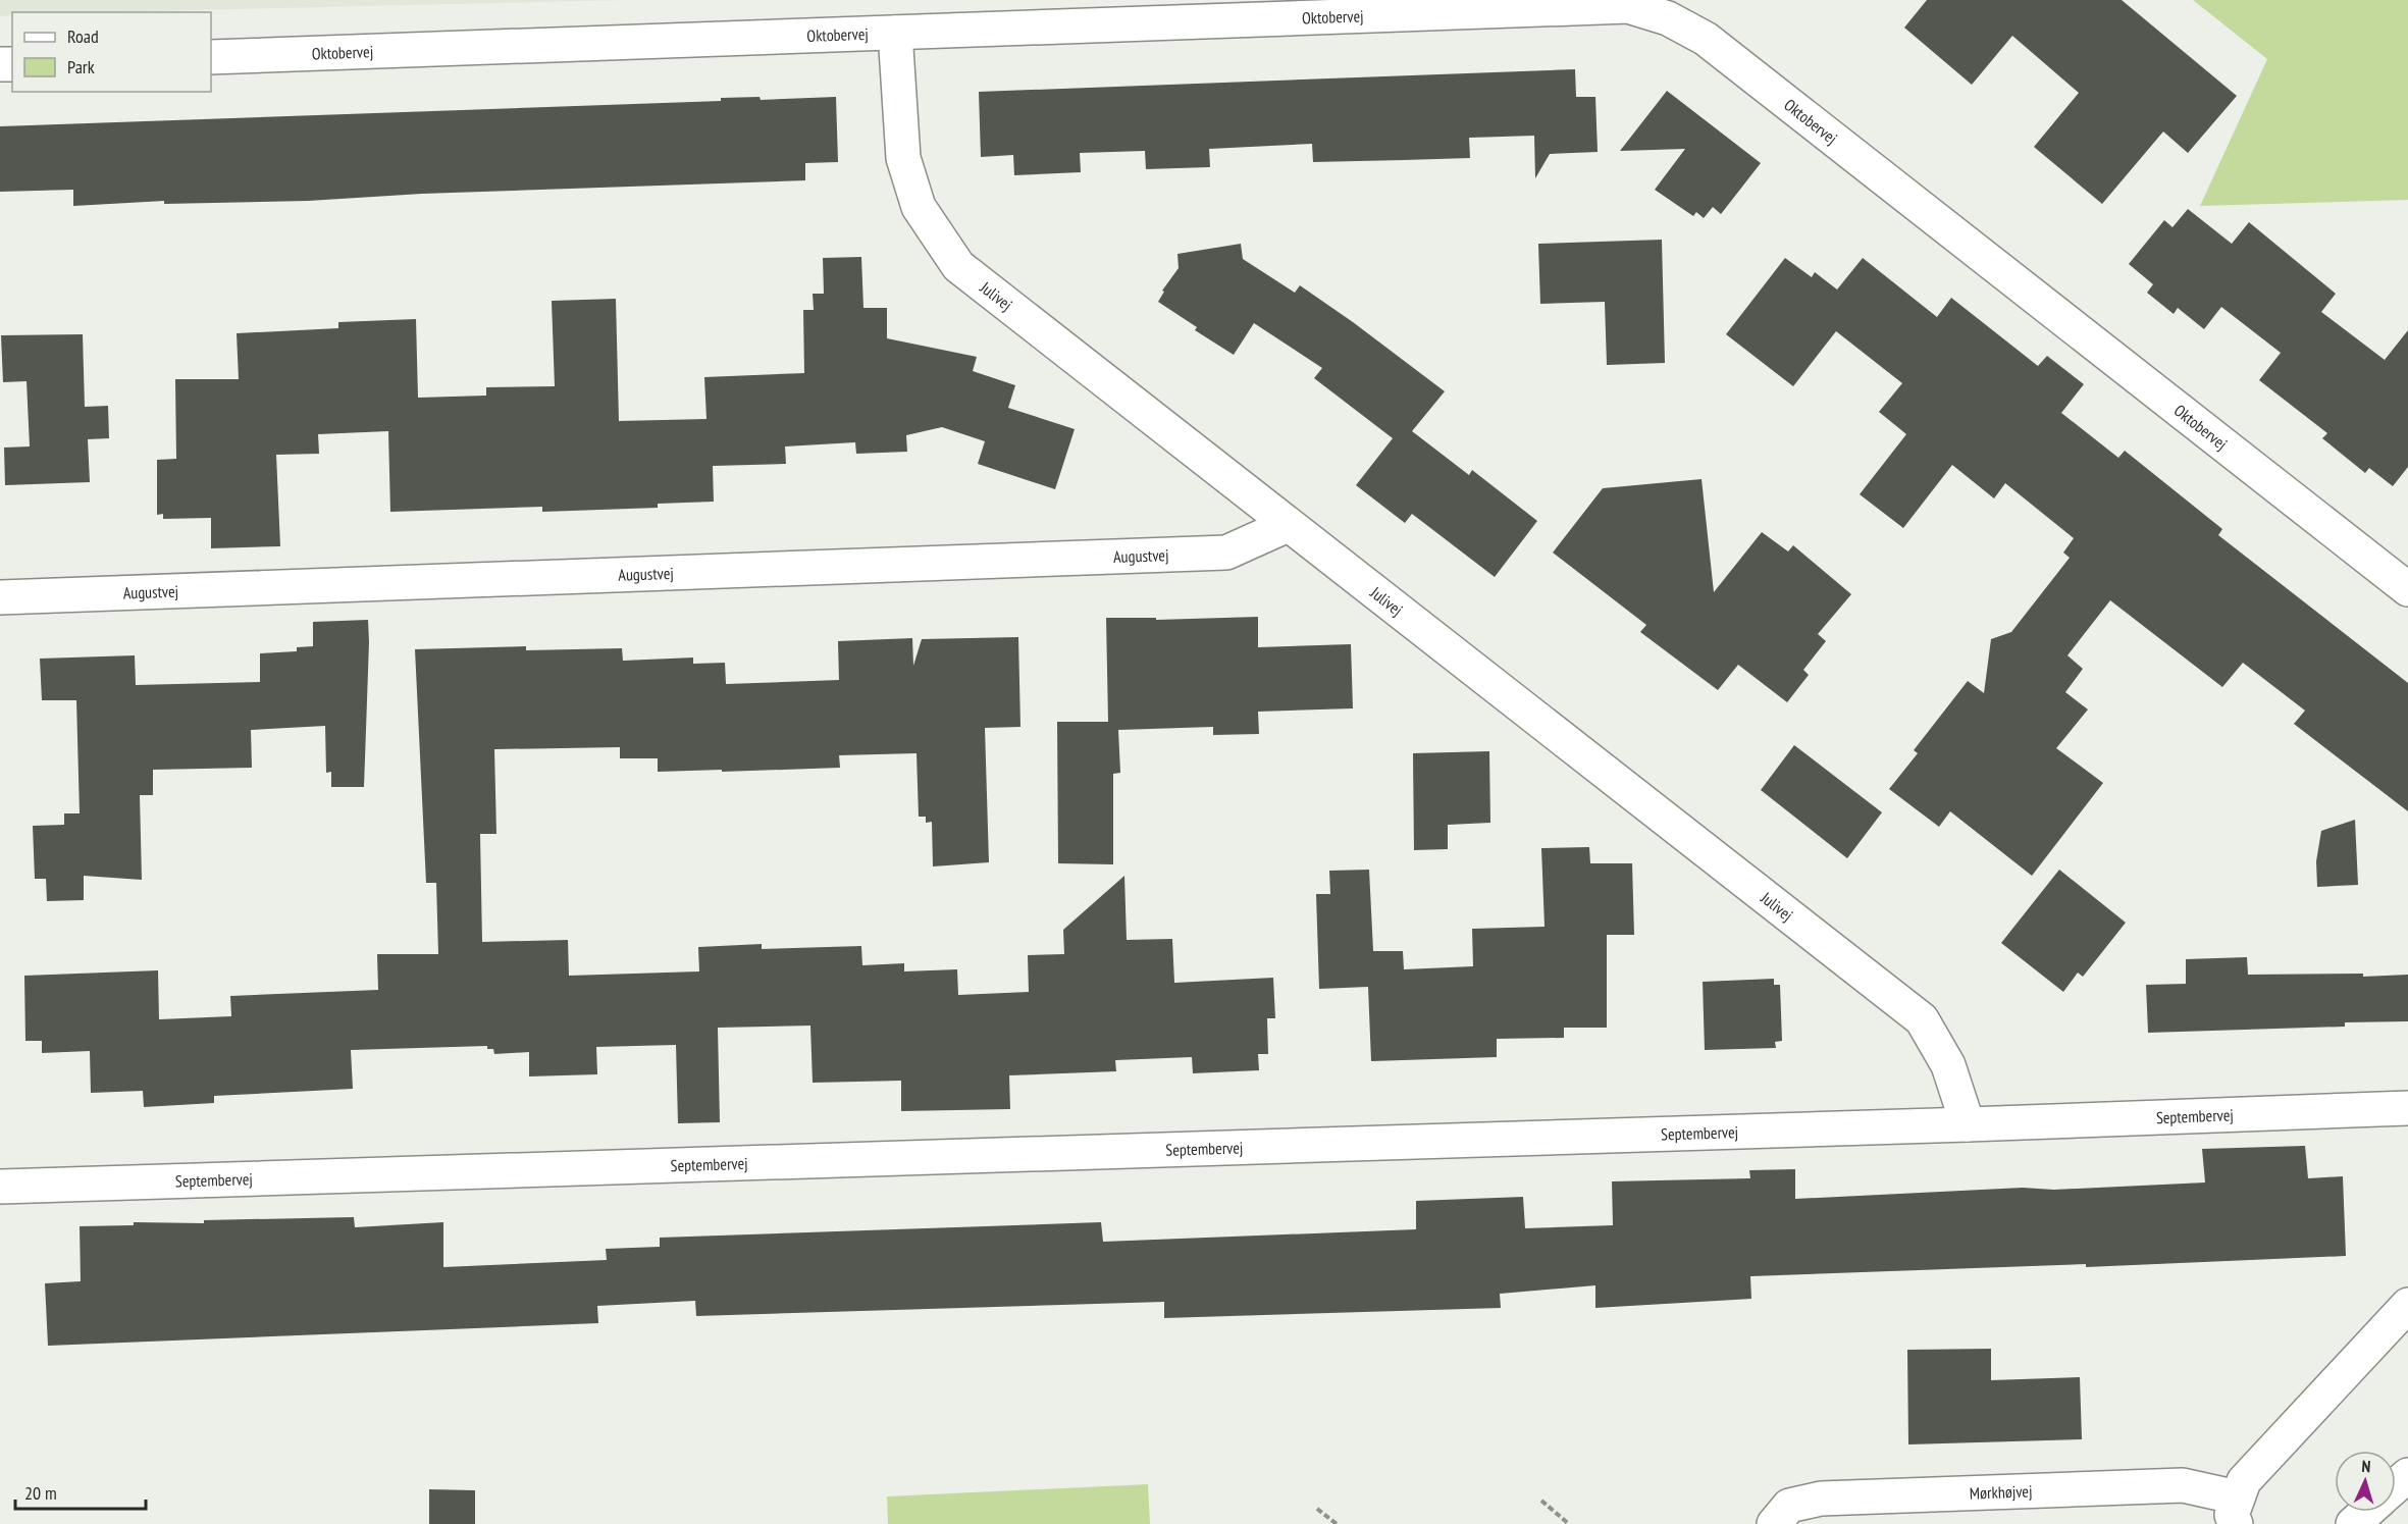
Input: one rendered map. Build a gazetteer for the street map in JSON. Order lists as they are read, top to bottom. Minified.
{"streets":{"street":["Oktobervej","Julivej","Augustvej","Septembervej","Mørkhøjvej"]},"crossings":[["Oktobervej","Julivej"],["Julivej","Augustvej"],["Julivej","Septembervej"]],"legend":["Road","Park"],"scale_bar":"20 m","north":"top"}
